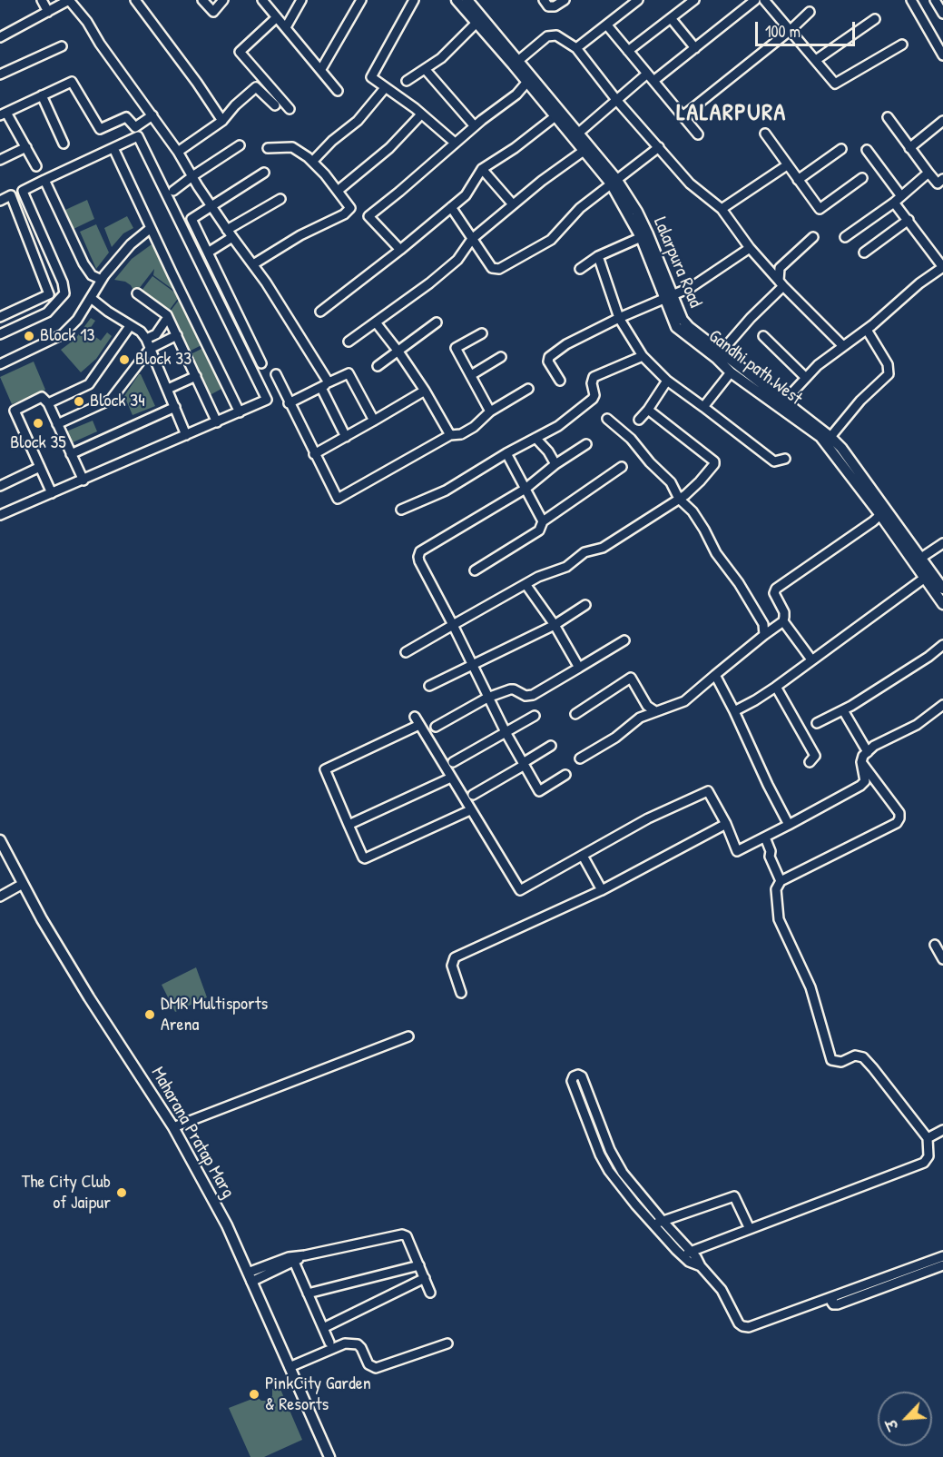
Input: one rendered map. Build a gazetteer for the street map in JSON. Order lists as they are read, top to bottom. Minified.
{"streets":{"street":["Lalarpura Road","Gandhi path West","Maharana Pratap Marg"]},"crossings":[["Lalarpura Road","Gandhi path West"]],"districts":["LALARPURA"],"places":["Block 13","Block 33","Block 34","Block 35","DMR Multisports Arena","The City Club of Jaipur","PinkCity Garden & Resorts"],"scale_bar":"100 m","north":"bottom left"}
